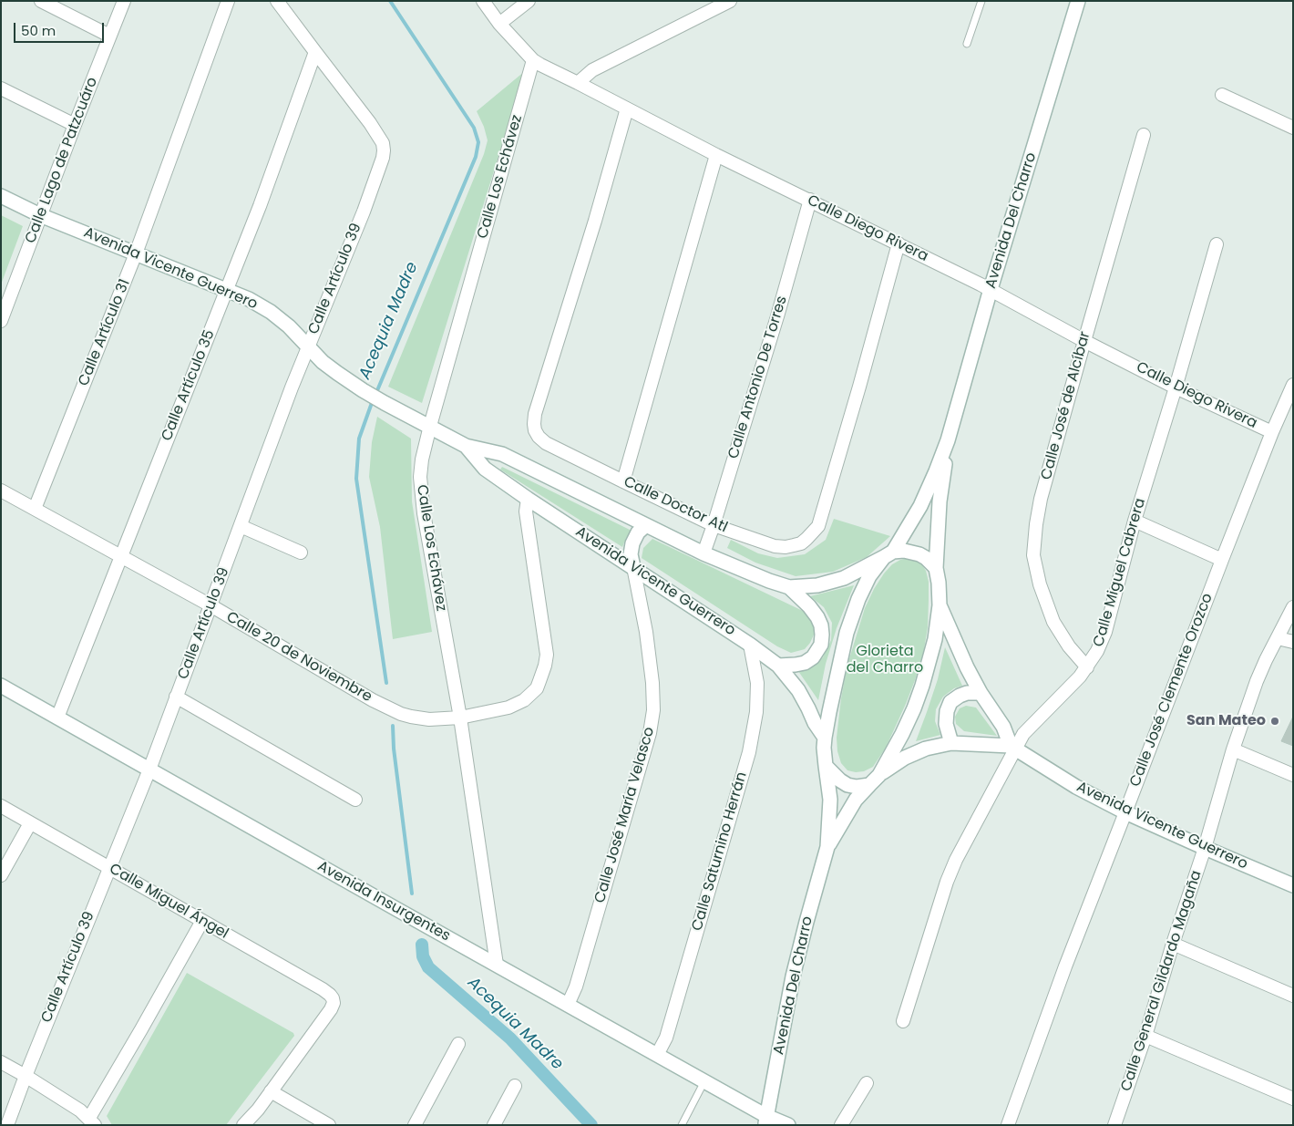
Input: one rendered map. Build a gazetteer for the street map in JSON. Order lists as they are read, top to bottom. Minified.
{"streets":{"street":["Calle Lago de Patzcuáro","Calle Los Echávez","Avenida Del Charro","Calle Diego Rivera","Avenida Vicente Guerrero","Calle Artículo 39","Calle Artículo 31","Calle Antonio De Torres","Calle Artículo 35","Calle José de Alcíbar","Calle Doctor Atl","Calle Miguel Cabrera","Calle 20 de Noviembre","Calle José Clemente Orozco","Calle José María Velasco","Calle Saturnino Herrán","Calle Miguel Ángel","Avenida Insurgentes","Calle General Gildardo Magaña"]},"crossings":[["Calle Lago de Patzcuáro","Avenida Vicente Guerrero"],["Calle Los Echávez","Calle Diego Rivera"],["Calle Los Echávez","Avenida Vicente Guerrero"],["Calle Los Echávez","Calle 20 de Noviembre"],["Calle Los Echávez","Avenida Insurgentes"],["Avenida Del Charro","Calle Diego Rivera"],["Avenida Del Charro","Avenida Vicente Guerrero"],["Avenida Del Charro","Avenida Insurgentes"],["Calle Diego Rivera","Calle Antonio De Torres"],["Calle Diego Rivera","Calle José de Alcíbar"],["Calle Diego Rivera","Calle Doctor Atl"],["Calle Diego Rivera","Calle Miguel Cabrera"],["Calle Diego Rivera","Calle José Clemente Orozco"],["Avenida Vicente Guerrero","Calle Artículo 39"],["Avenida Vicente Guerrero","Calle Artículo 31"],["Avenida Vicente Guerrero","Calle Antonio De Torres"],["Avenida Vicente Guerrero","Calle Artículo 35"],["Avenida Vicente Guerrero","Calle Miguel Cabrera"],["Avenida Vicente Guerrero","Calle 20 de Noviembre"],["Avenida Vicente Guerrero","Calle José Clemente Orozco"],["Avenida Vicente Guerrero","Calle José María Velasco"],["Avenida Vicente Guerrero","Calle Saturnino Herrán"],["Avenida Vicente Guerrero","Calle General Gildardo Magaña"],["Calle Artículo 39","Calle Artículo 35"],["Calle Artículo 39","Calle 20 de Noviembre"],["Calle Artículo 39","Calle Miguel Ángel"],["Calle Artículo 39","Avenida Insurgentes"],["Calle Artículo 31","Calle 20 de Noviembre"],["Calle Antonio De Torres","Calle Doctor Atl"],["Calle Artículo 35","Calle 20 de Noviembre"],["Calle Artículo 35","Avenida Insurgentes"],["Calle José de Alcíbar","Calle Miguel Cabrera"],["Calle José María Velasco","Avenida Insurgentes"],["Calle Saturnino Herrán","Avenida Insurgentes"]],"water":["Acequia Madre"],"parks":["Glorieta del Charro"],"places":["San Mateo"],"scale_bar":"50 m"}
